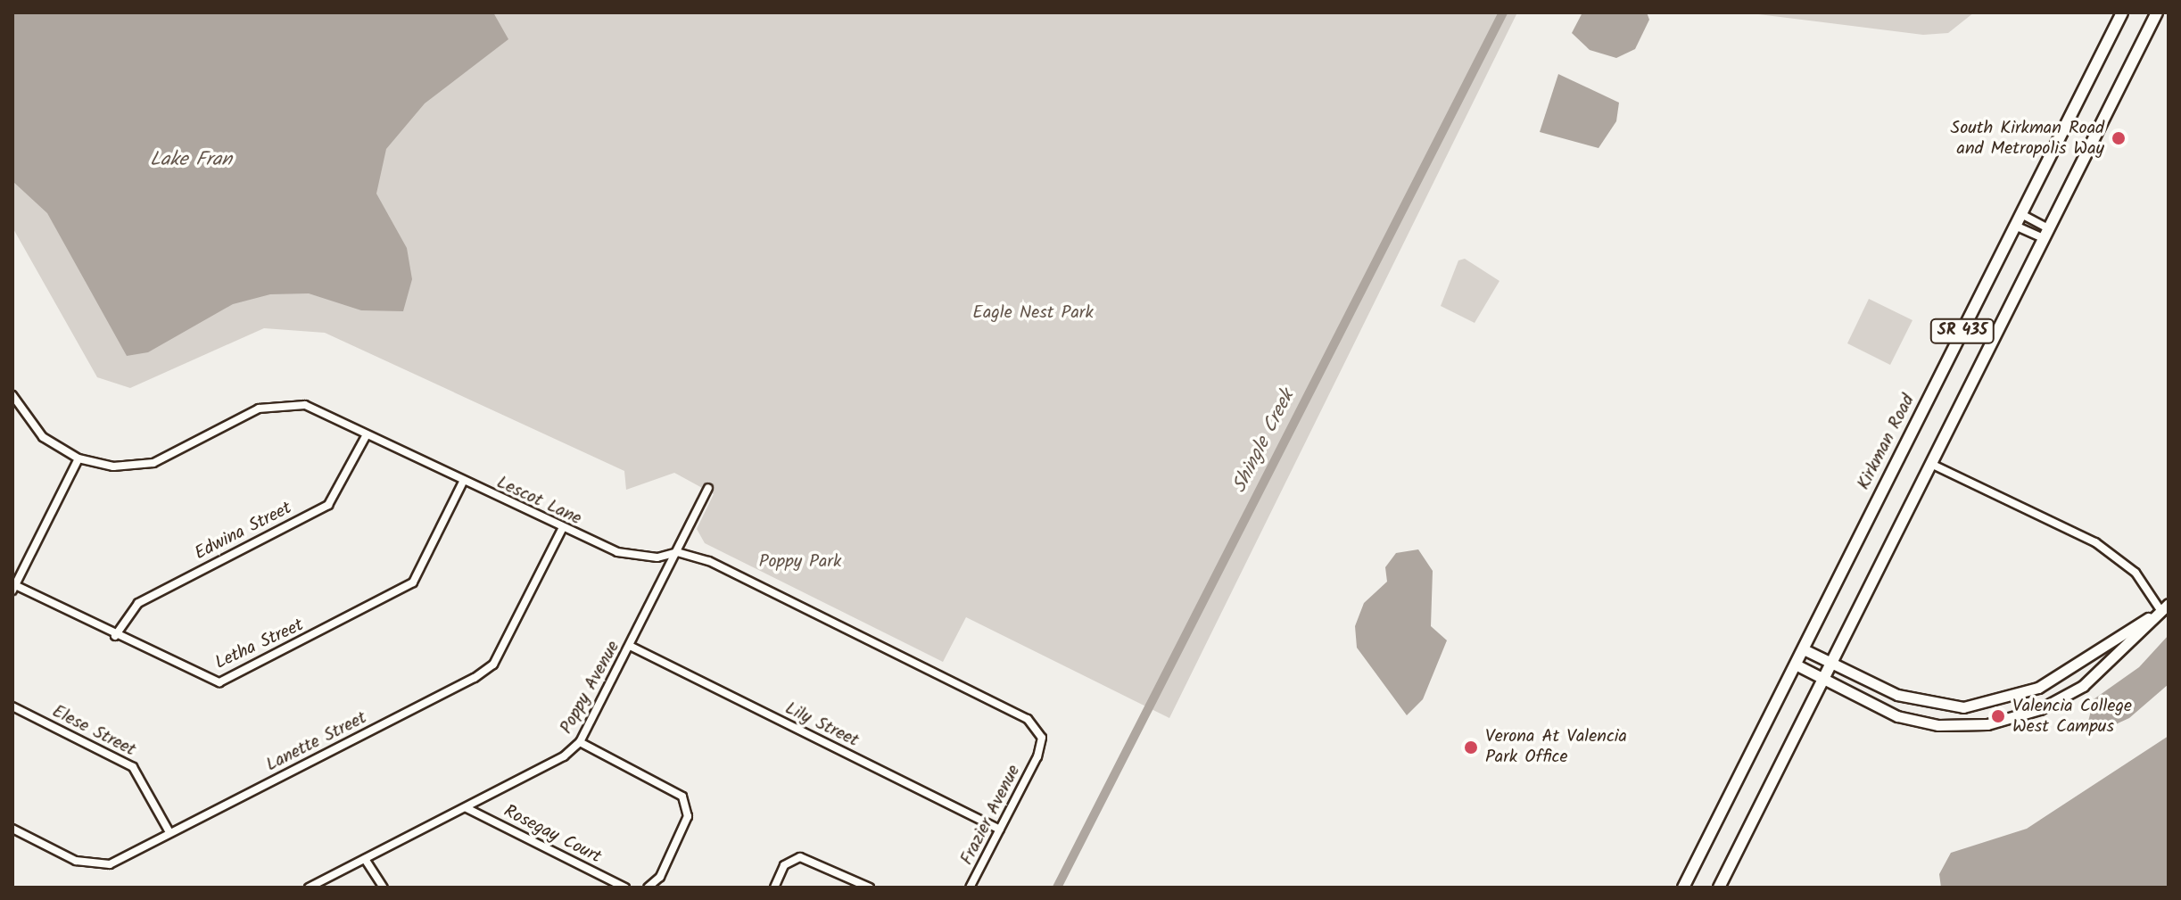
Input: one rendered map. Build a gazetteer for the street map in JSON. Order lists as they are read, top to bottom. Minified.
{"streets":{"main road":["SR 435","Kirkman Road"],"street":["Lescot Lane","Edwina Street","Letha Street","Poppy Avenue","Lily Street","Elese Street","Lanette Street","Frazier Avenue","Rosegay Court"]},"crossings":[["Lescot Lane","Edwina Street"],["Lescot Lane","Letha Street"],["Lescot Lane","Poppy Avenue"],["Lescot Lane","Lanette Street"],["Lescot Lane","Frazier Avenue"],["Edwina Street","Letha Street"],["Poppy Avenue","Lily Street"],["Poppy Avenue","Rosegay Court"],["Lily Street","Frazier Avenue"],["Elese Street","Lanette Street"]],"water":["Lake Fran","Shingle Creek"],"parks":["Eagle Nest Park","Poppy Park"],"places":["South Kirkman Road and Metropolis Way","Valencia College West Campus","Verona At Valencia Park Office"]}
